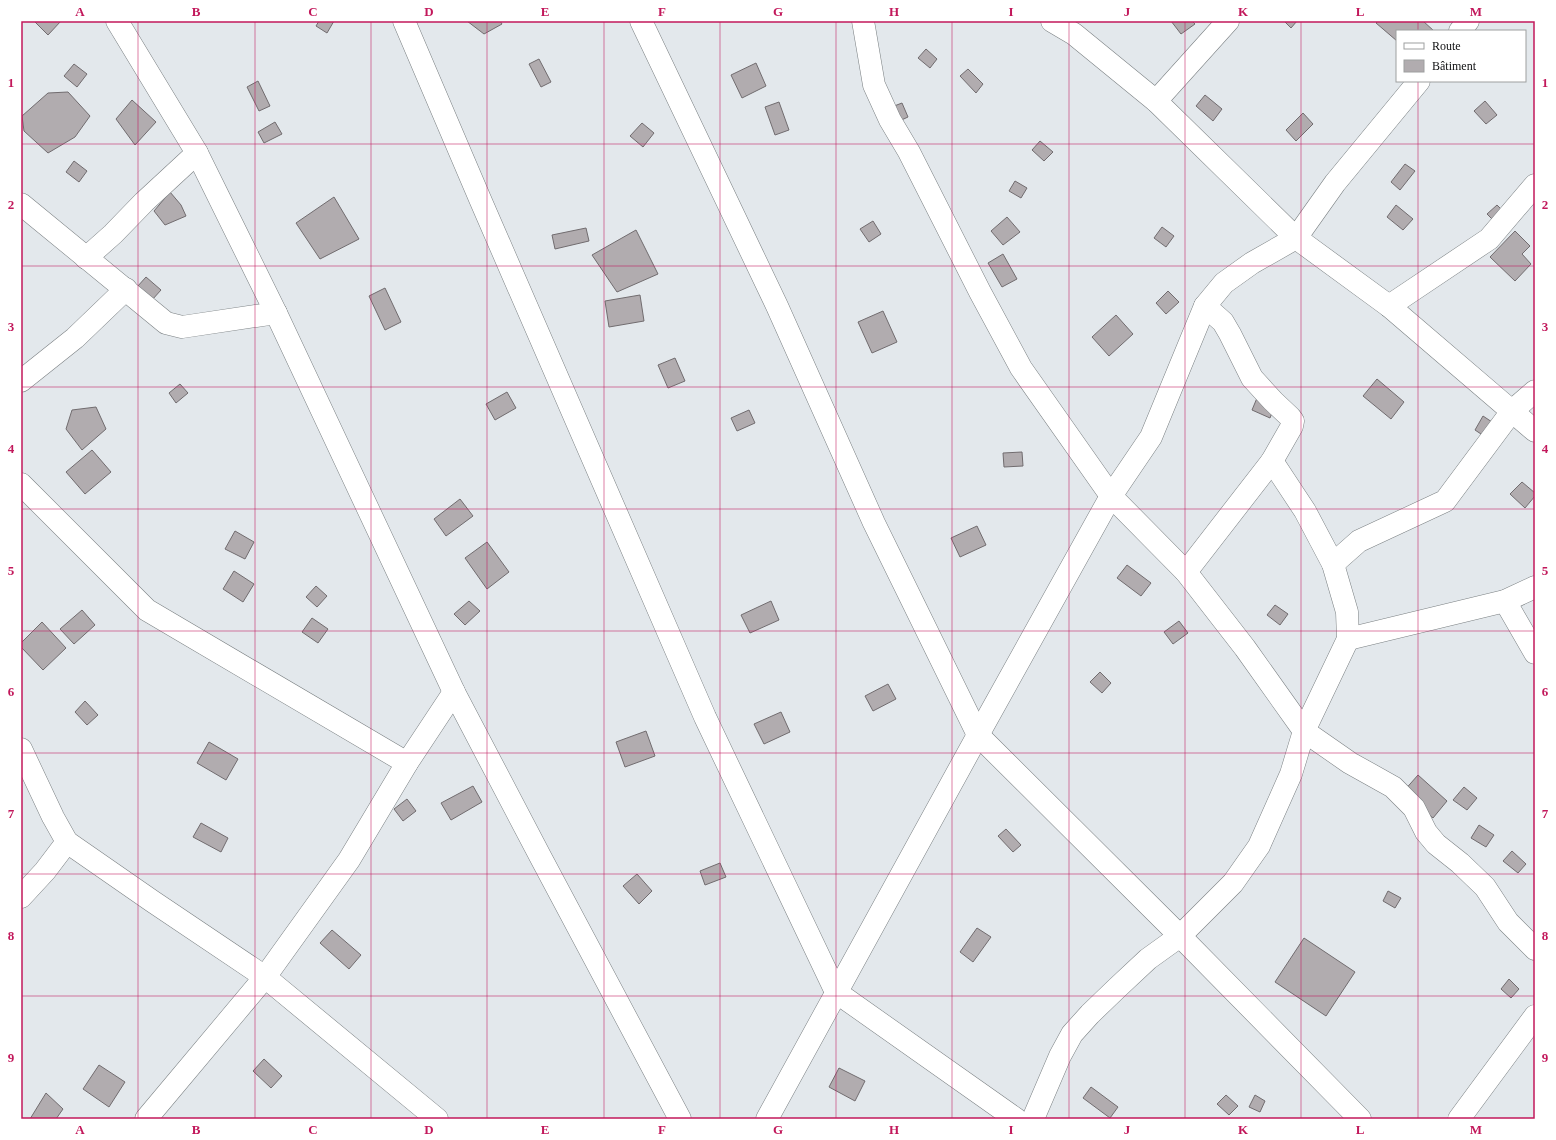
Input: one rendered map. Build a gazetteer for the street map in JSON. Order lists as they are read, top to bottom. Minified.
{"legend":["Route","Bâtiment"],"grid":{"columns":["A","B","C","D","E","F","G","H","I","J","K","L","M"],"rows":["1","2","3","4","5","6","7","8","9"]}}
